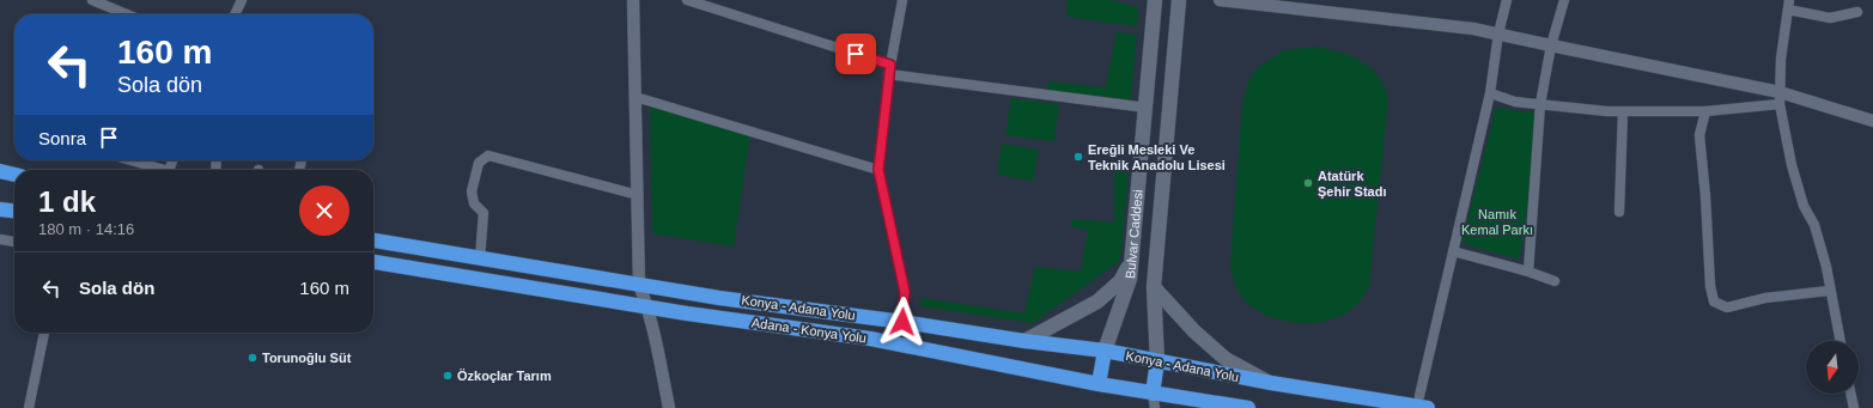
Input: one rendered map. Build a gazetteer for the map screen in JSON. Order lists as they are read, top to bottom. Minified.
{"streets":{"highway":["Konya - Adana Yolu","Adana - Konya Yolu"],"main road":["Bulvar Caddesi"]},"crossings":[["Bulvar Caddesi","Konya - Adana Yolu"]],"parks":["Namık Kemal Parkı"],"places":["Ereğli Mesleki Ve Teknik Anadolu Lisesi","Atatürk Şehir Stadı","Torunoğlu Süt","Özkoçlar Tarım"],"north":"bottom","page":{"turn":["160 m","Sola dön"],"then":"Sonra","heading":["1 dk","180 m · 14:16"],"list":[{"name":"Sola dön","value":"160 m"}]}}
